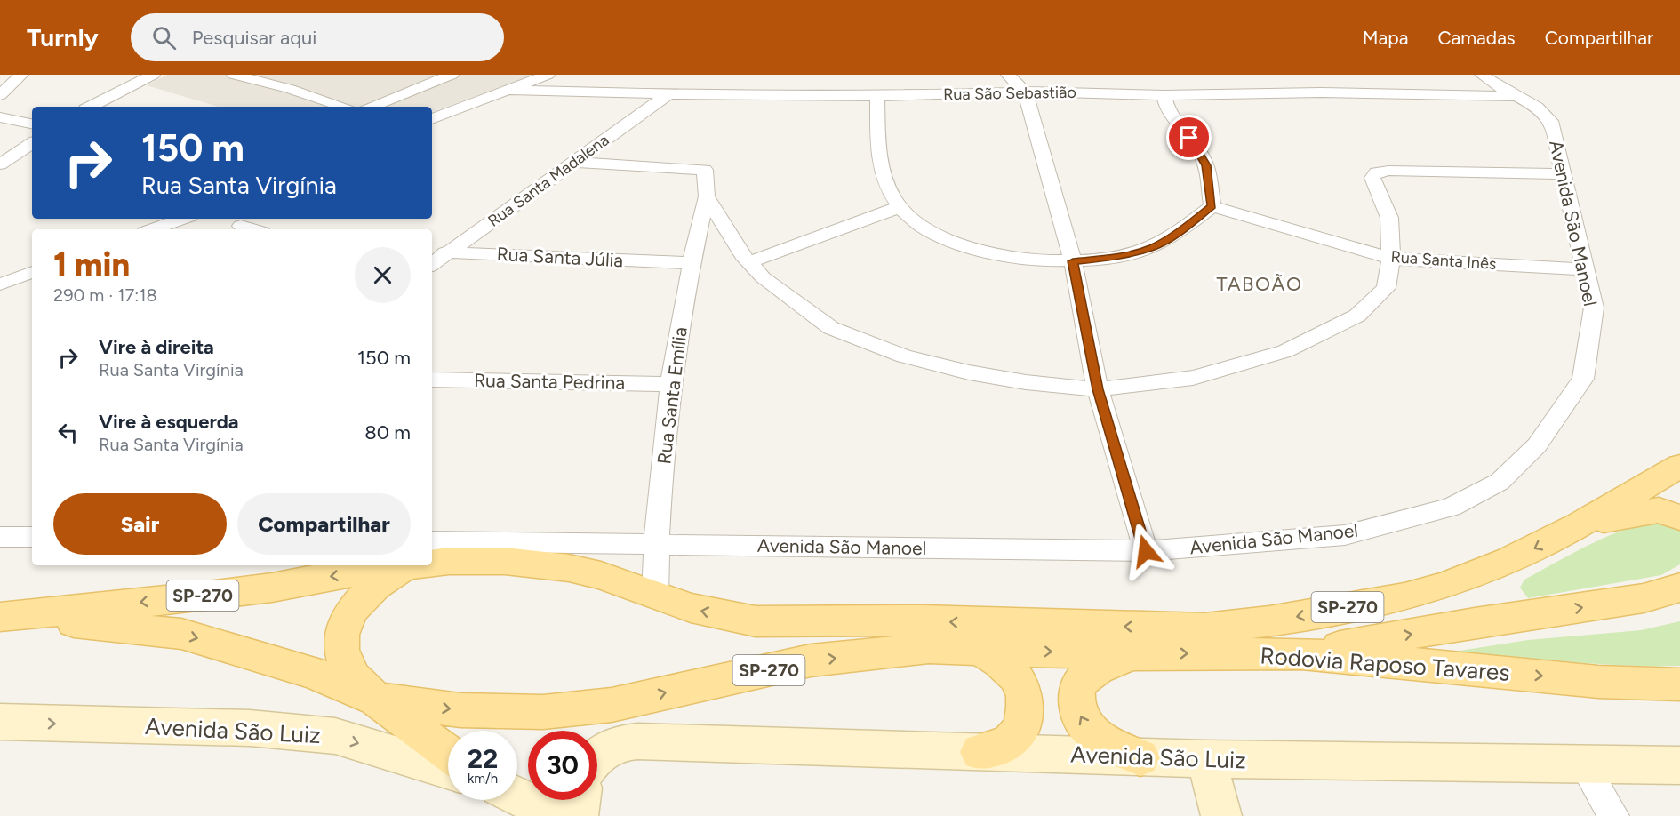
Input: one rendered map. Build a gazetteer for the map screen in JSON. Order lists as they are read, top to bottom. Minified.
{"streets":{"main road":["SP-270","Rodovia Raposo Tavares","Avenida São Luiz"],"street":["Rua São Sebastião","Rua Santa Madalena","Avenida São Manoel","Rua Santa Júlia","Rua Santa Inês","Rua Santa Pedrina","Rua Santa Emília"]},"crossings":[["Rua São Sebastião","Rua Santa Madalena"],["Rua São Sebastião","Avenida São Manoel"],["Rua Santa Madalena","Rua Santa Júlia"],["Avenida São Manoel","Rua Santa Inês"],["Avenida São Manoel","Rua Santa Emília"],["Rua Santa Júlia","Rua Santa Emília"],["Rua Santa Pedrina","Rua Santa Emília"],["Rua Santa Emília","SP-270"],["SP-270","Rodovia Raposo Tavares"]],"districts":["TABOÃO"],"page":{"header":"Turnly","search":"Pesquisar aqui","nav":["Mapa","Camadas","Compartilhar"],"turn":["150 m","Rua Santa Virgínia"],"heading":["1 min","290 m · 17:18"],"list":[{"name":"Vire à direita","note":"Rua Santa Virgínia","value":"150 m"},{"name":"Vire à esquerda","note":"Rua Santa Virgínia","value":"80 m"}],"buttons":["Sair","Compartilhar"],"speed":"22 km/h","limit":"30"}}
